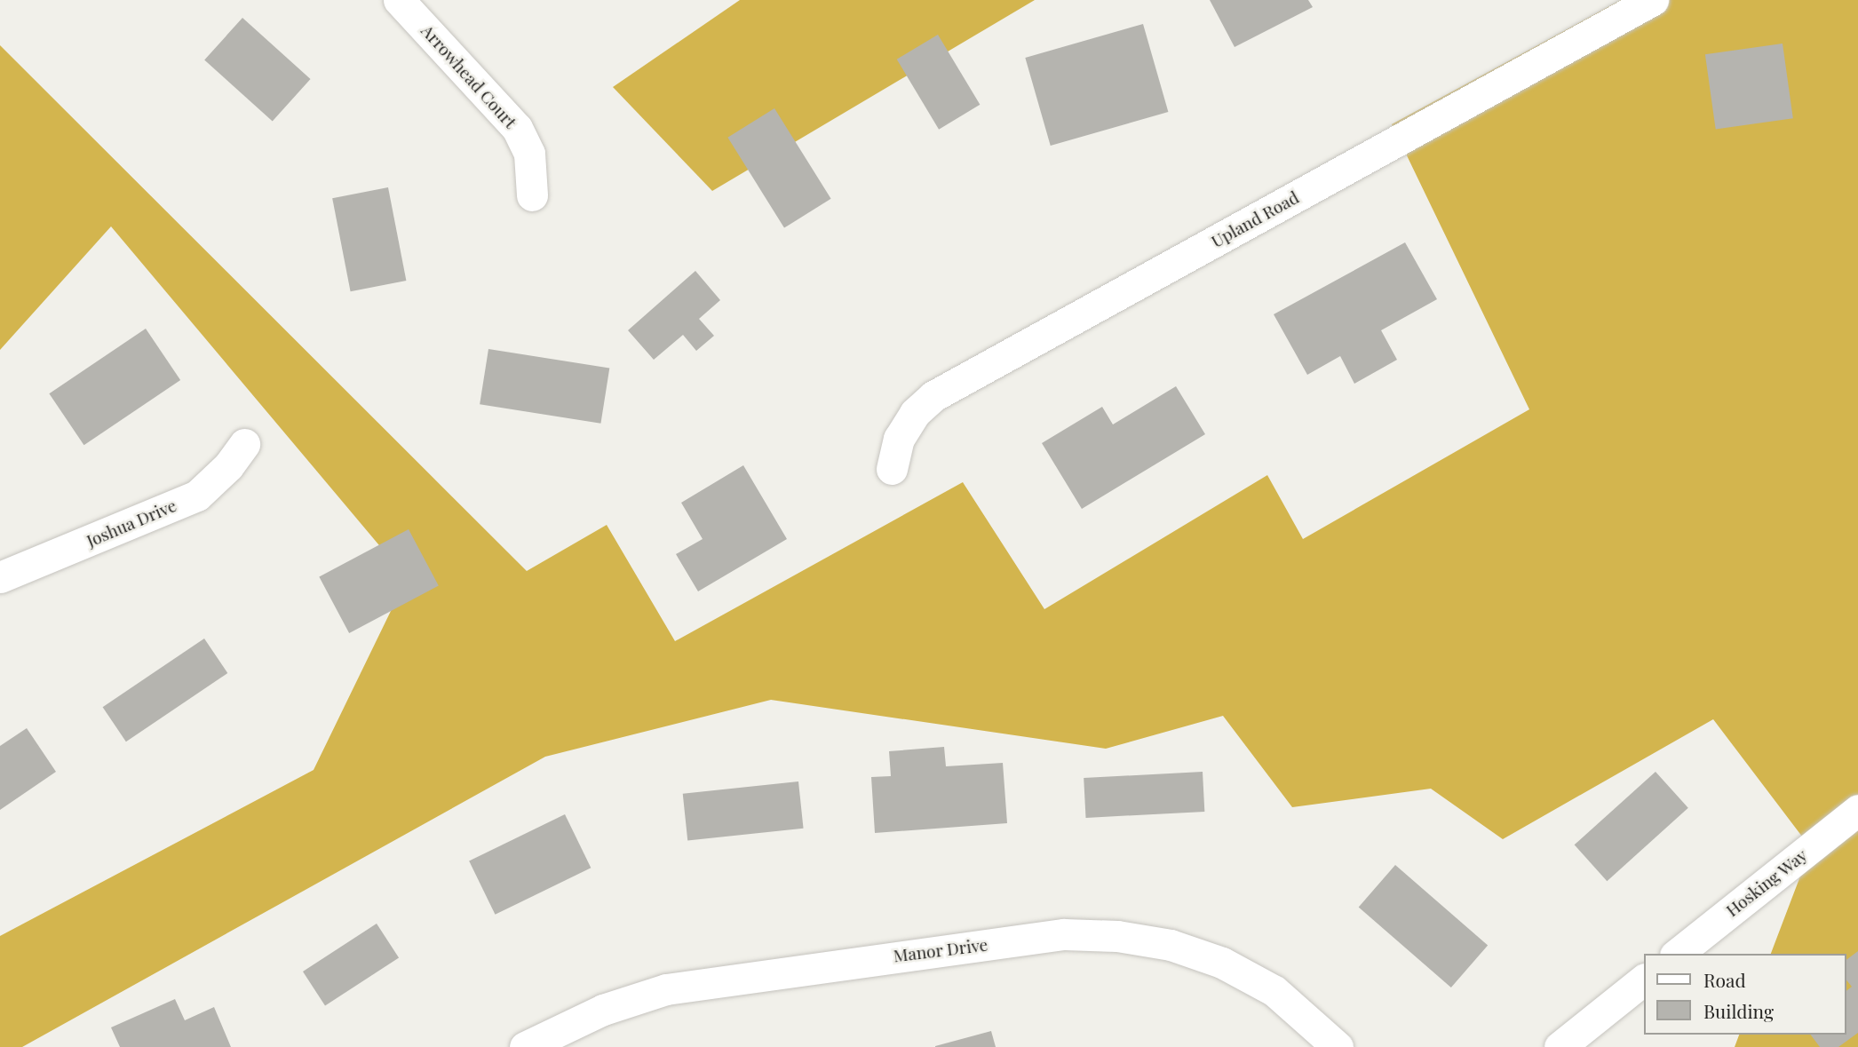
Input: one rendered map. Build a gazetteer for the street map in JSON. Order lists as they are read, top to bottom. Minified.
{"streets":{"street":["Arrowhead Court","Upland Road","Joshua Drive","Hosking Way","Manor Drive"]},"legend":["Road","Building"]}
